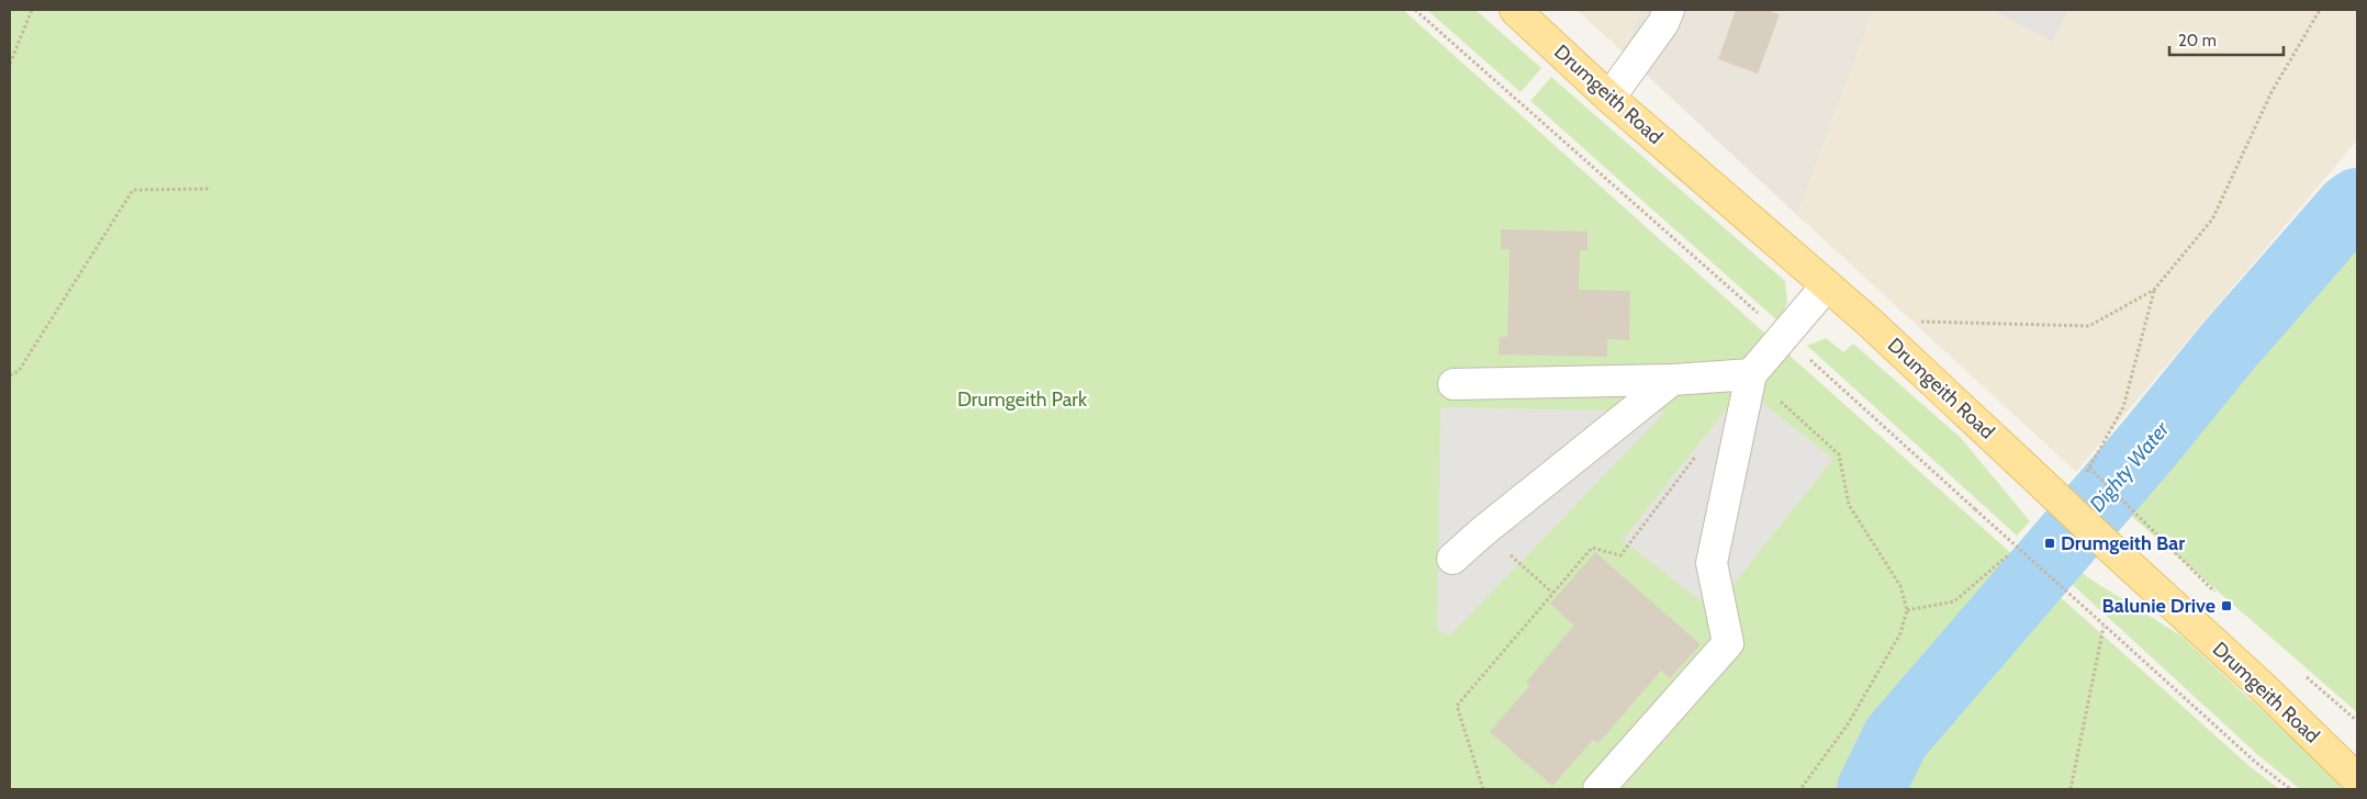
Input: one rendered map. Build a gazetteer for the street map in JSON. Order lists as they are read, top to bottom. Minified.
{"streets":{"main road":["Drumgeith Road"]},"water":["Dighty Water"],"parks":["Drumgeith Park"],"places":{"transit":["Drumgeith Bar","Balunie Drive"]},"scale_bar":"20 m"}
